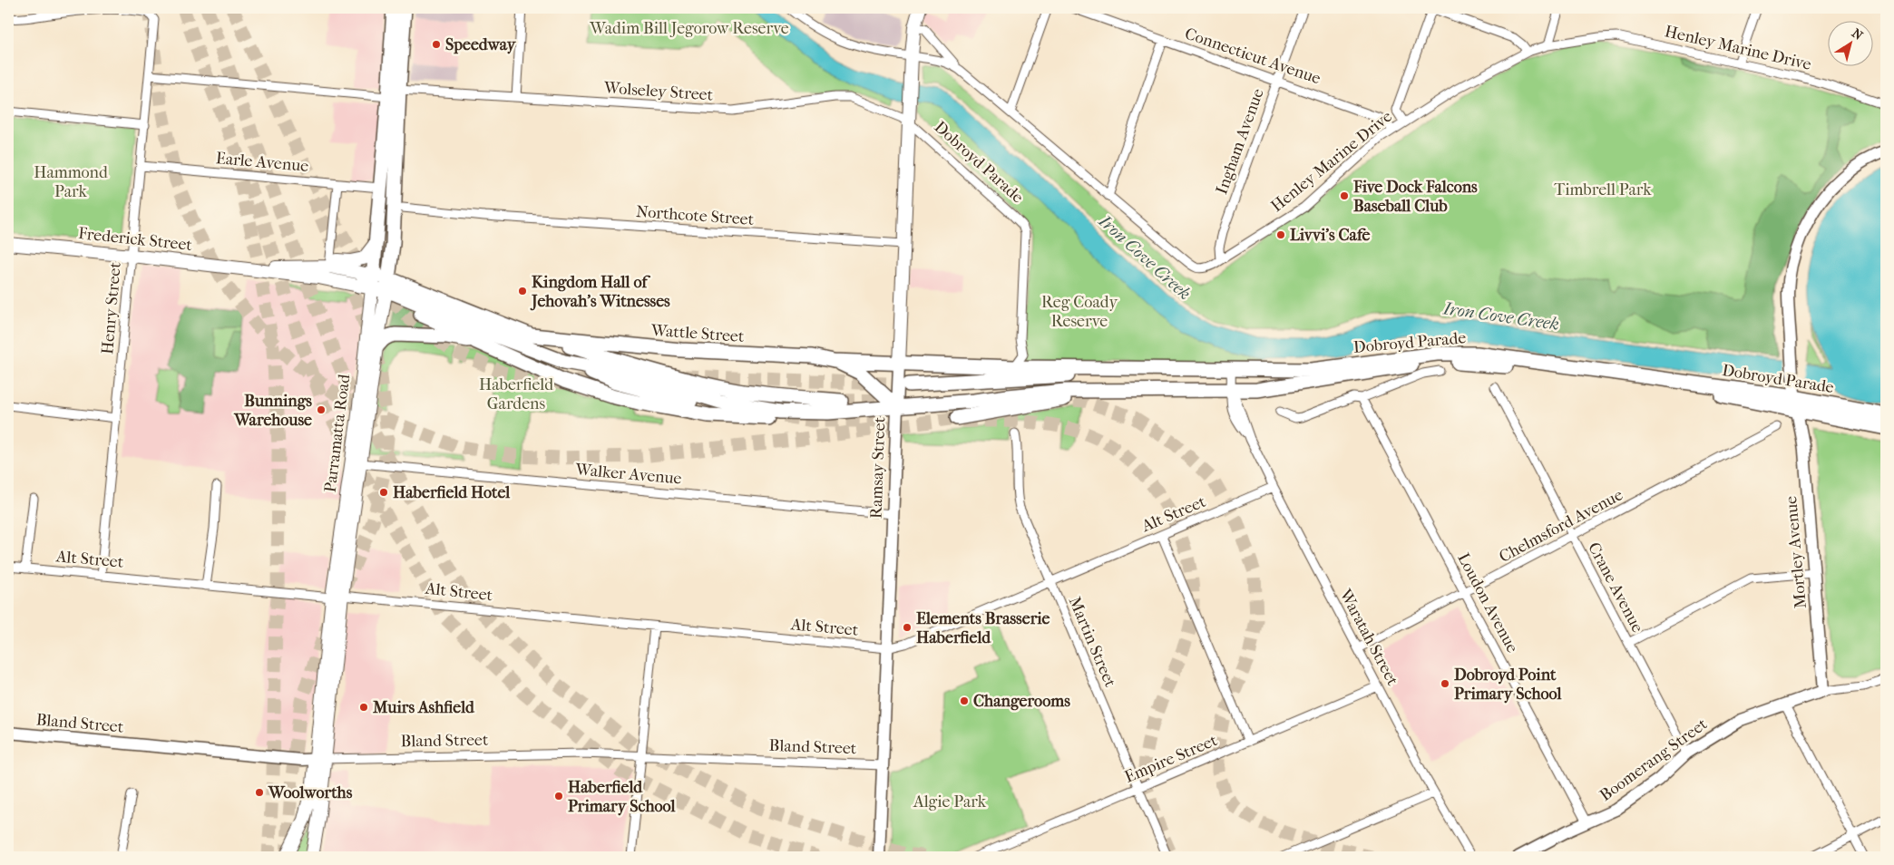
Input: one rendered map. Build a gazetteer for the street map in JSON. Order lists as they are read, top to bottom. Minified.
{"streets":{"highway":["Dobroyd Parade","Wattle Street","Parramatta Road"],"main road":["Frederick Street","Ramsay Street"],"street":["Henley Marine Drive","Connecticut Avenue","Wolseley Street","Ingham Avenue","Earle Avenue","Northcote Street","Henry Street","Walker Avenue","Alt Street","Chelmsford Avenue","Mortley Avenue","Crane Avenue","Loudon Avenue","Waratah Street","Martin Street","Bland Street","Empire Street","Boomerang Street"]},"crossings":[["Henley Marine Drive","Connecticut Avenue"],["Henley Marine Drive","Ingham Avenue"],["Henley Marine Drive","Ramsay Street"],["Connecticut Avenue","Ingham Avenue"],["Wolseley Street","Dobroyd Parade"],["Wolseley Street","Henry Street"],["Wolseley Street","Parramatta Road"],["Wolseley Street","Ramsay Street"],["Earle Avenue","Henry Street"],["Earle Avenue","Parramatta Road"],["Dobroyd Parade","Wattle Street"],["Dobroyd Parade","Ramsay Street"],["Dobroyd Parade","Mortley Avenue"],["Dobroyd Parade","Loudon Avenue"],["Dobroyd Parade","Waratah Street"],["Northcote Street","Ramsay Street"],["Frederick Street","Henry Street"],["Frederick Street","Wattle Street"],["Frederick Street","Parramatta Road"],["Henry Street","Alt Street"],["Wattle Street","Parramatta Road"],["Wattle Street","Ramsay Street"],["Parramatta Road","Walker Avenue"],["Parramatta Road","Alt Street"],["Parramatta Road","Bland Street"],["Ramsay Street","Walker Avenue"],["Ramsay Street","Alt Street"],["Ramsay Street","Bland Street"],["Alt Street","Waratah Street"],["Alt Street","Martin Street"],["Chelmsford Avenue","Crane Avenue"],["Chelmsford Avenue","Loudon Avenue"],["Chelmsford Avenue","Waratah Street"],["Mortley Avenue","Boomerang Street"],["Crane Avenue","Boomerang Street"],["Loudon Avenue","Boomerang Street"],["Waratah Street","Empire Street"],["Martin Street","Empire Street"]],"water":["Iron Cove Creek"],"parks":["Wadim Bill Jegorow Reserve","Hammond Park","Timbrell Park","Reg Coady Reserve","Haberfield Gardens","Algie Park"],"places":["Speedway","Five Dock Falcons Baseball Club","Livvi's Cafe","Kingdom Hall of Jehovah's Witnesses","Bunnings Warehouse","Haberfield Hotel","Elements Brasserie Haberfield","Dobroyd Point Primary School","Changerooms","Muirs Ashfield","Woolworths","Haberfield Primary School"],"north":"top right"}
